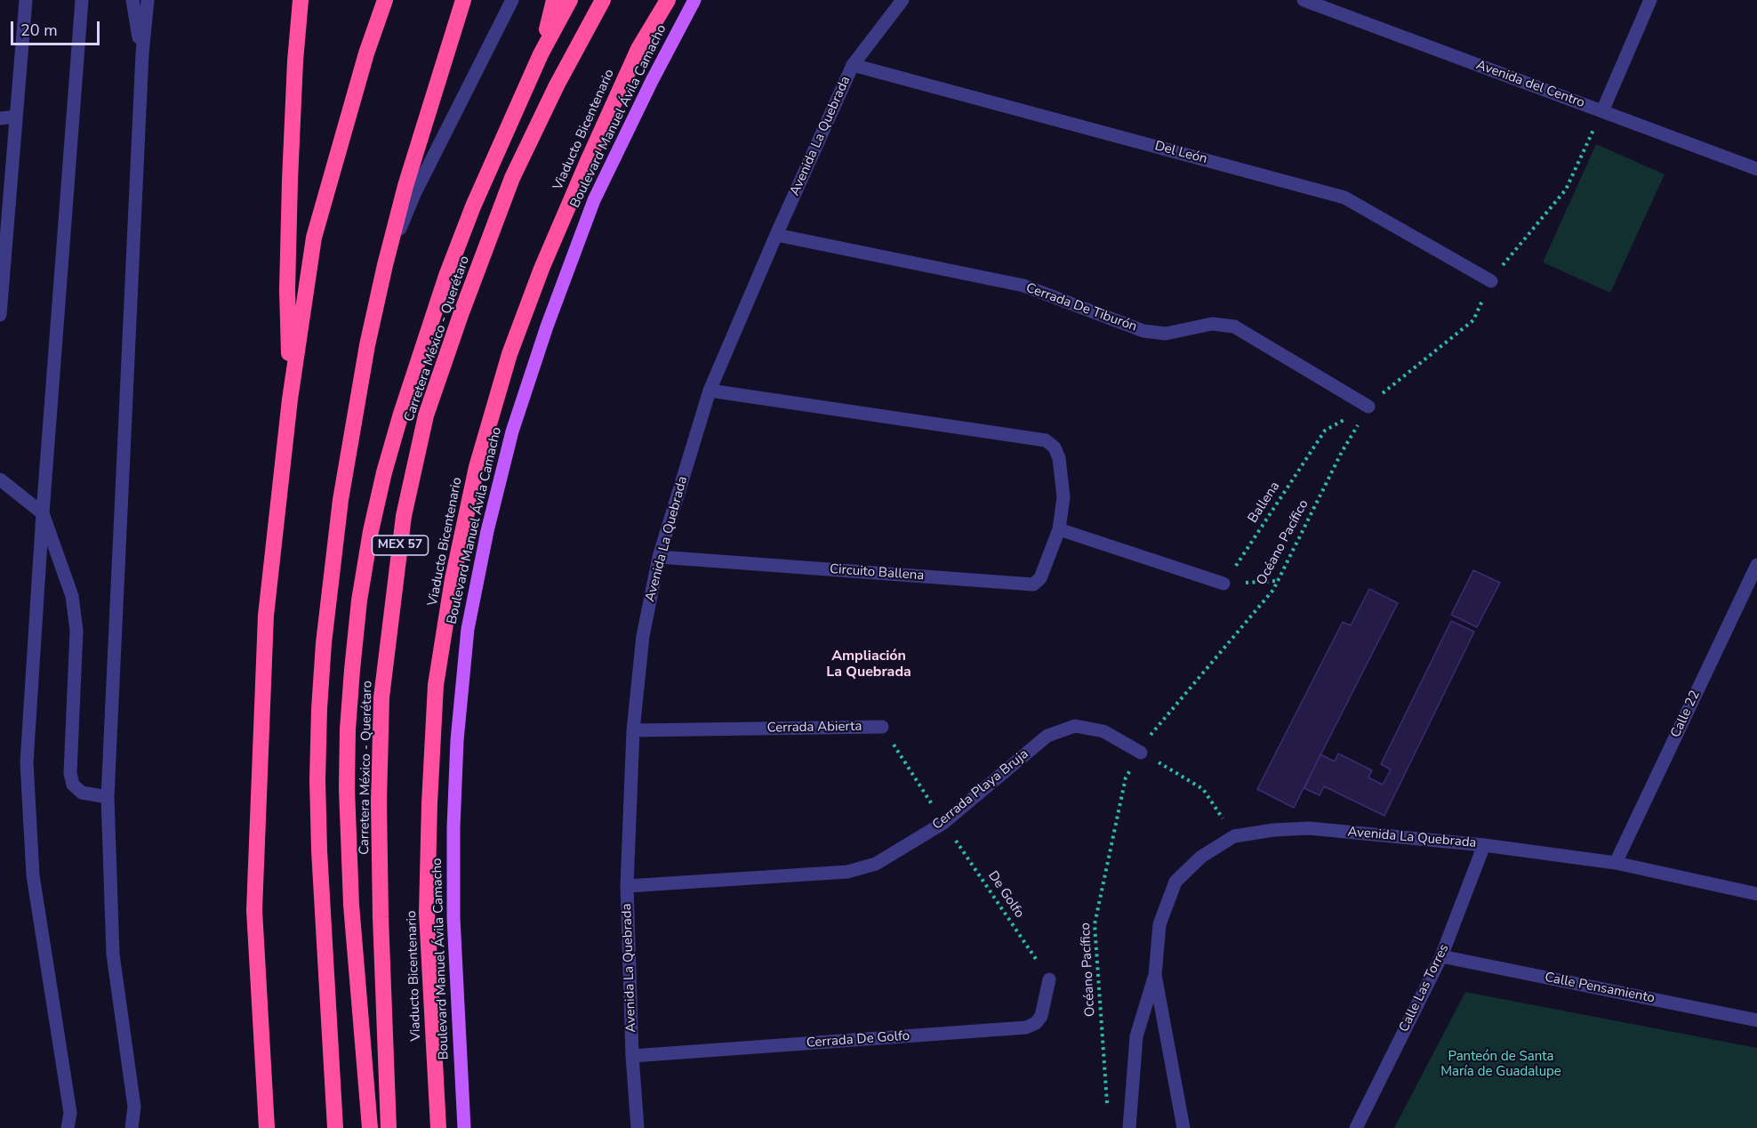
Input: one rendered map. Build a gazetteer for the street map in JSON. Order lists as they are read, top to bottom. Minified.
{"streets":{"highway":["Viaducto Bicentenario","Carretera México - Querétaro","MEX 57"],"main road":["Boulevard Manuel Ávila Camacho"],"street":["Avenida del Centro","Avenida La Quebrada","Del León","Cerrada De Tiburón","Circuito Ballena","Calle 22","Cerrada Abierta","Cerrada Playa Bruja","Calle Las Torres","Calle Pensamiento","Cerrada De Golfo"],"path":["Ballena","Océano Pacífico","De Golfo"]},"crossings":[["Avenida del Centro","Océano Pacífico"],["Avenida La Quebrada","Del León"],["Avenida La Quebrada","Cerrada De Tiburón"],["Avenida La Quebrada","Circuito Ballena"],["Avenida La Quebrada","Calle 22"],["Avenida La Quebrada","Cerrada Abierta"],["Avenida La Quebrada","Cerrada Playa Bruja"],["Avenida La Quebrada","Calle Las Torres"],["Avenida La Quebrada","Cerrada De Golfo"],["Del León","Océano Pacífico"],["Cerrada De Tiburón","Ballena"],["Cerrada De Tiburón","Océano Pacífico"],["Ballena","Océano Pacífico"],["Océano Pacífico","Cerrada Playa Bruja"],["Cerrada Playa Bruja","De Golfo"],["De Golfo","Cerrada De Golfo"],["Calle Las Torres","Calle Pensamiento"]],"districts":["Ampliación La Quebrada"],"parks":["Panteón de Santa María de Guadalupe"],"scale_bar":"20 m"}
